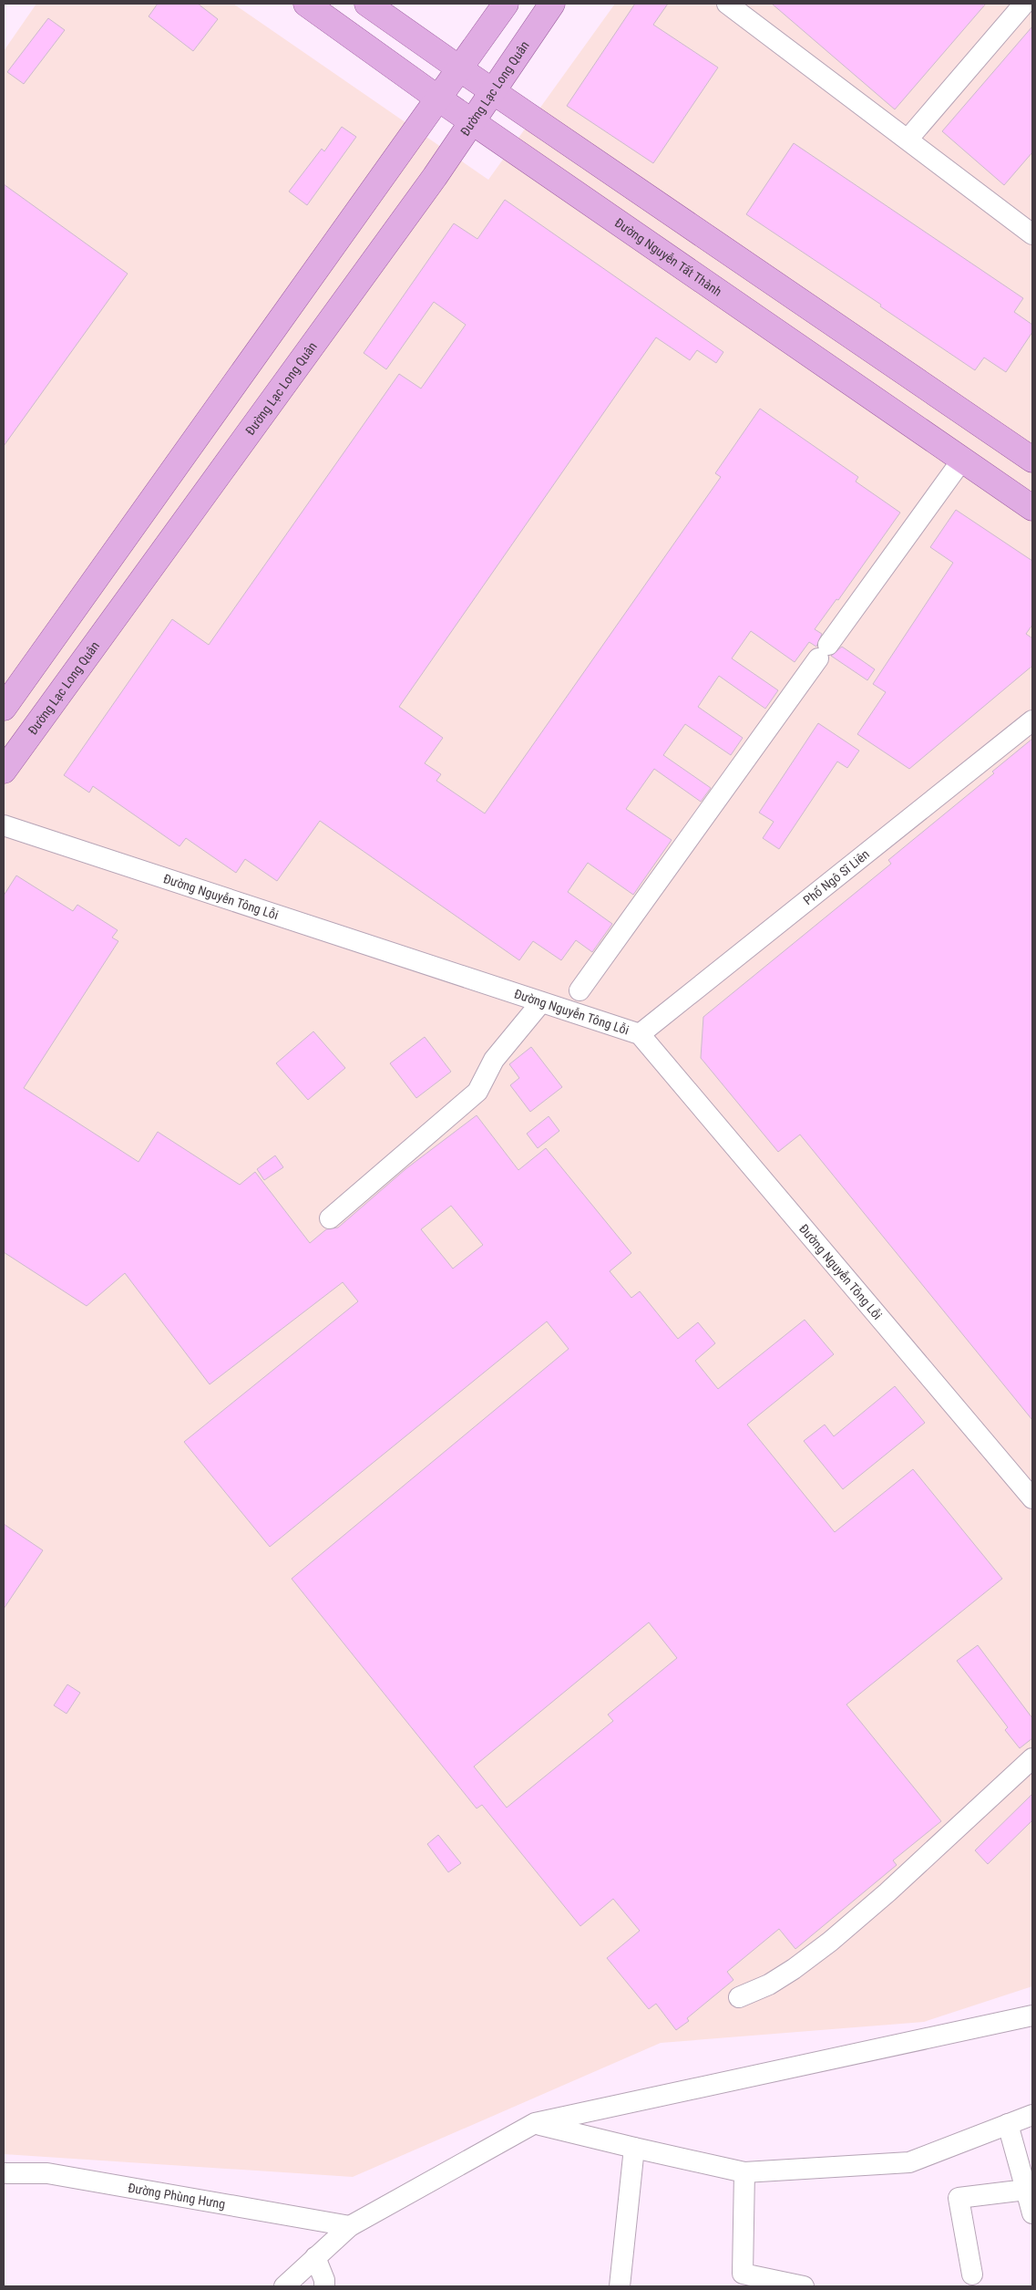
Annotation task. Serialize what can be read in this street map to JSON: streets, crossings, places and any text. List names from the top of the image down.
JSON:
{
  "streets": {
    "main road": ["Đường Lạc Long Quân", "Đường Nguyễn Tất Thành"],
    "street": ["Phố Ngô Sĩ Liên", "Đường Nguyễn Tông Lỗi", "Đường Phùng Hưng"]
  },
  "crossings": [
    ["Đường Lạc Long Quân", "Đường Nguyễn Tất Thành"],
    ["Phố Ngô Sĩ Liên", "Đường Nguyễn Tông Lỗi"]
  ]
}
